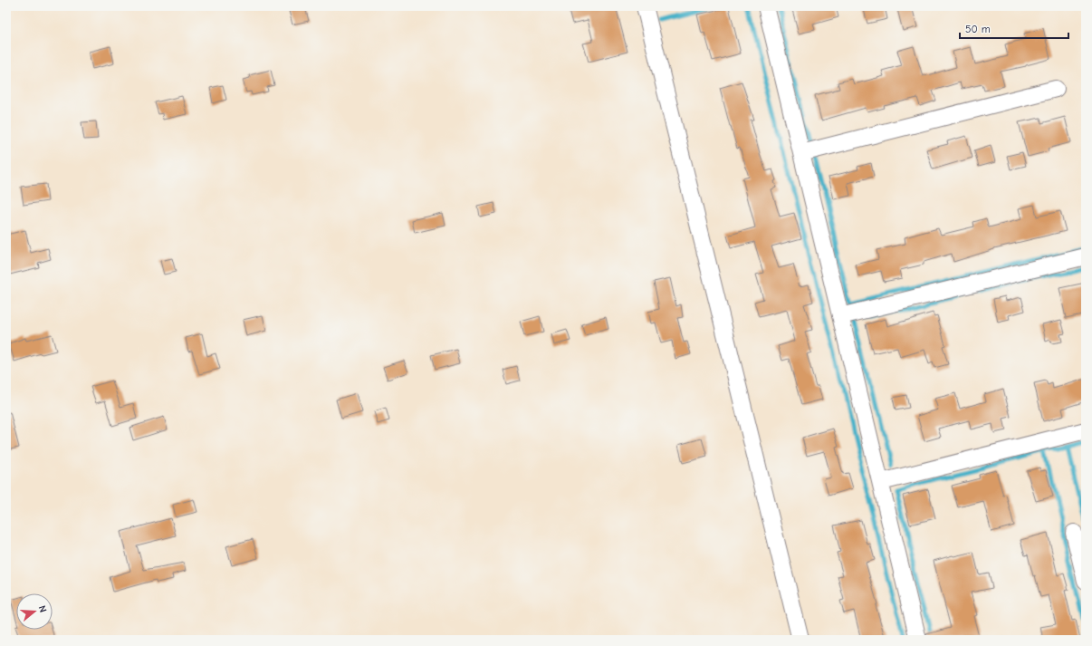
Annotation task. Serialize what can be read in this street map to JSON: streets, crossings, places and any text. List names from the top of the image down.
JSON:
{
  "scale_bar": "50 m",
  "north": "right"
}
